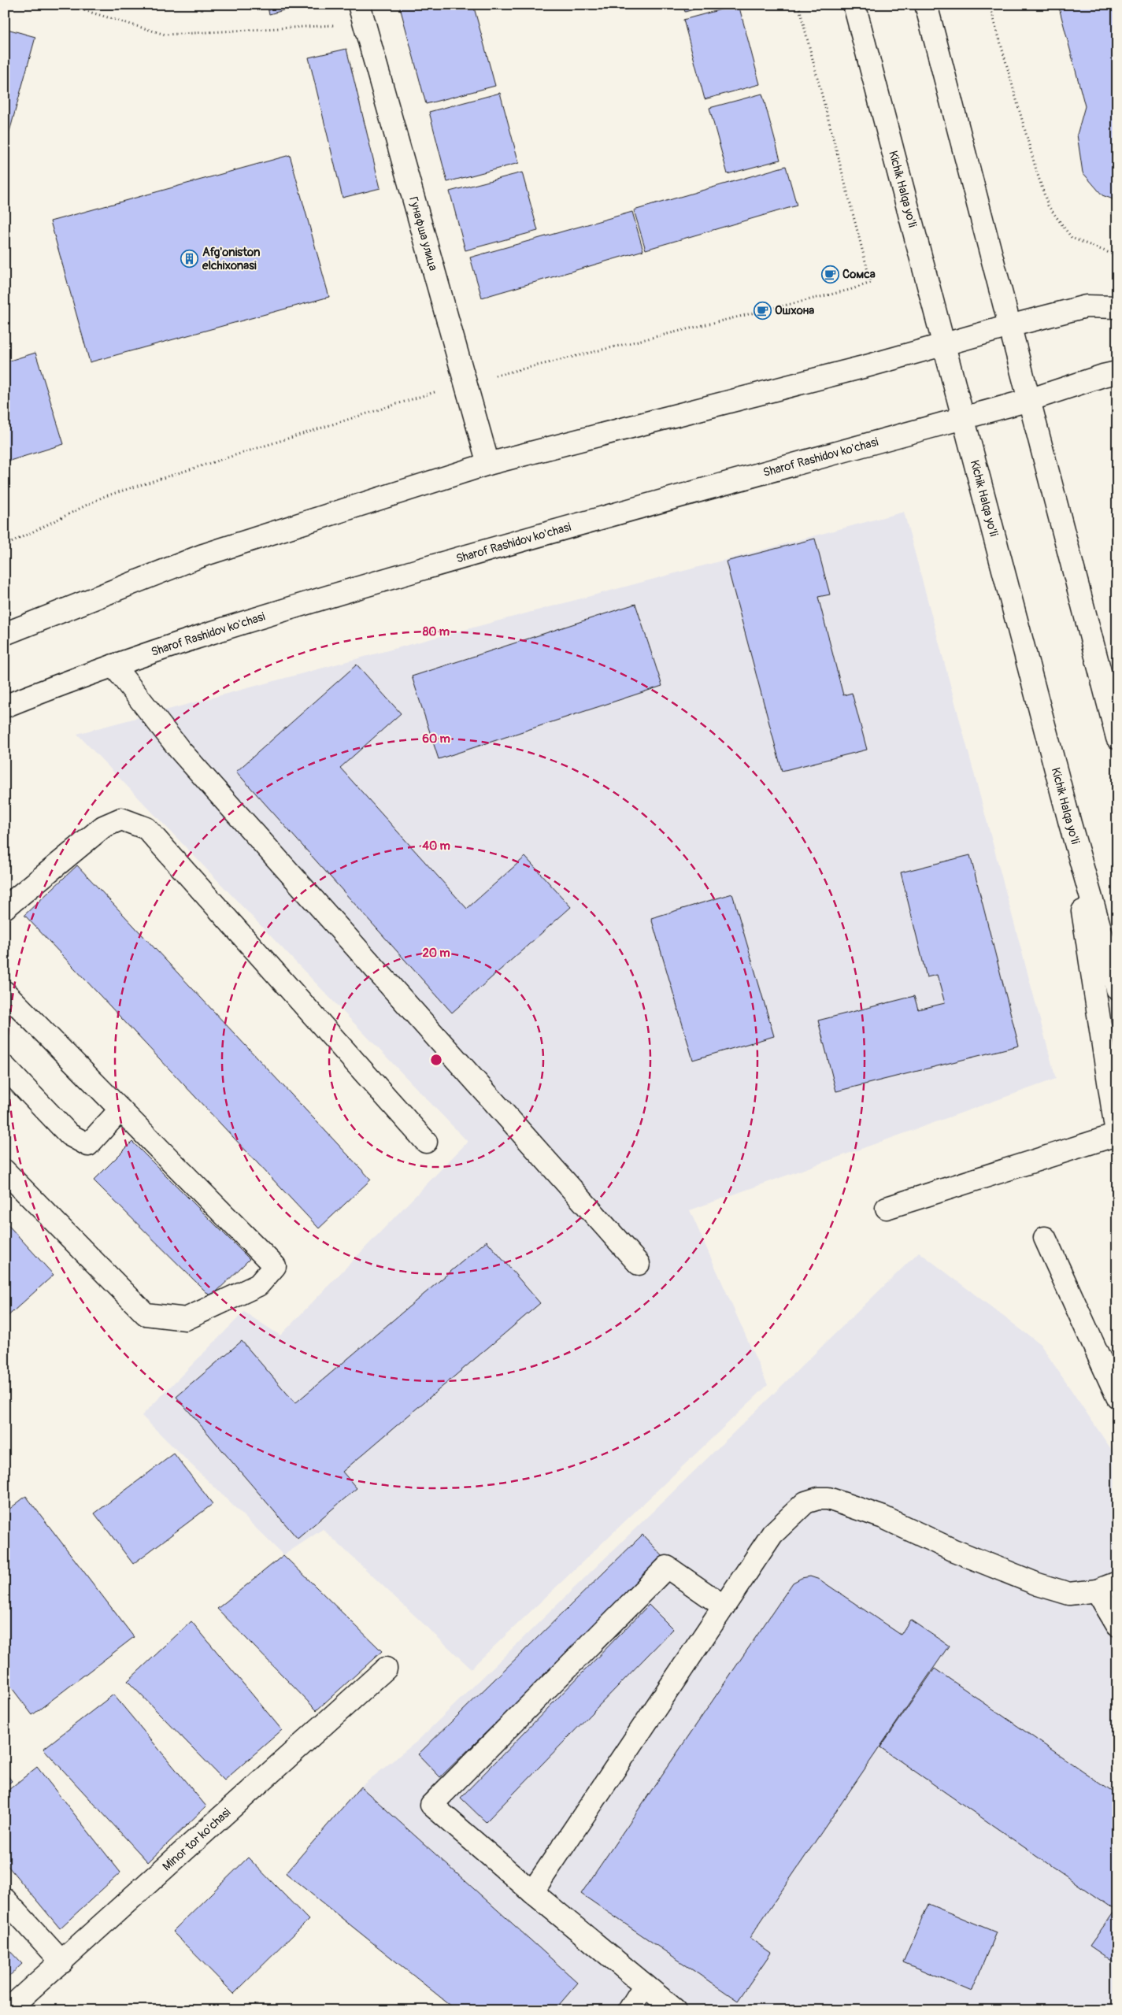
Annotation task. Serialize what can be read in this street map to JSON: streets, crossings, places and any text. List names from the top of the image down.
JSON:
{
  "streets": {
    "main road": [
      "Kichik Halqa yo'li",
      "Гунафша улица",
      "Sharof Rashidov ko'chasi",
      "Minor tor ko'chasi"
    ]
  },
  "crossings": [
    ["Kichik Halqa yo'li", "Sharof Rashidov ko'chasi"]
  ],
  "places": {
    "building": ["Afg'oniston elchixonasi"],
    "cafe": ["Сомса", "Ошхона"]
  },
  "rings": [
    "80 m",
    "60 m",
    "40 m",
    "20 m"
  ]
}
